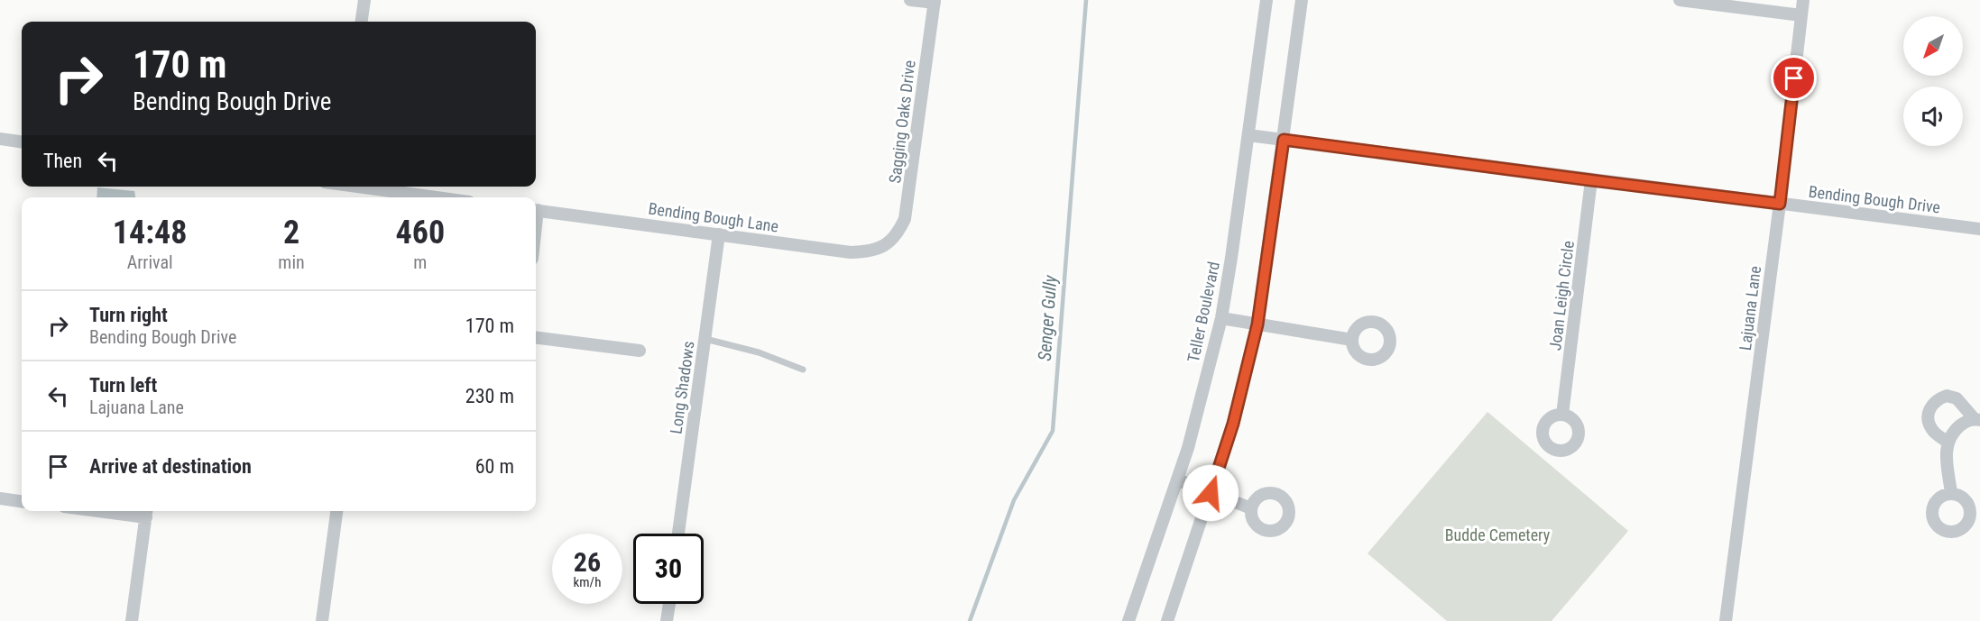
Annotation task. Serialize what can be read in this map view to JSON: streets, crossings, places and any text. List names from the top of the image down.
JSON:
{
  "streets": {
    "street": [
      "Sagging Oaks Drive",
      "Bending Bough Drive",
      "Bending Bough Lane",
      "Joan Leigh Circle",
      "Lajuana Lane",
      "Teller Boulevard",
      "Long Shadows"
    ]
  },
  "crossings": [
    ["Sagging Oaks Drive", "Bending Bough Lane"],
    ["Bending Bough Drive", "Joan Leigh Circle"],
    ["Bending Bough Drive", "Lajuana Lane"],
    ["Bending Bough Drive", "Teller Boulevard"],
    ["Bending Bough Lane", "Long Shadows"]
  ],
  "water": ["Senger Gully"],
  "parks": ["Budde Cemetery"],
  "north": "bottom left",
  "page": {
    "turn": ["170 m", "Bending Bough Drive"],
    "then": "Then",
    "eta": [
      "14:48",
      "Arrival",
      "2",
      "min",
      "460",
      "m"
    ],
    "list": [
      {
        "name": "Turn right",
        "note": "Bending Bough Drive",
        "value": "170 m"
      },
      {
        "name": "Turn left",
        "note": "Lajuana Lane",
        "value": "230 m"
      },
      {
        "name": "Arrive at destination",
        "value": "60 m"
      }
    ],
    "speed": "26 km/h",
    "limit": "30"
  }
}
